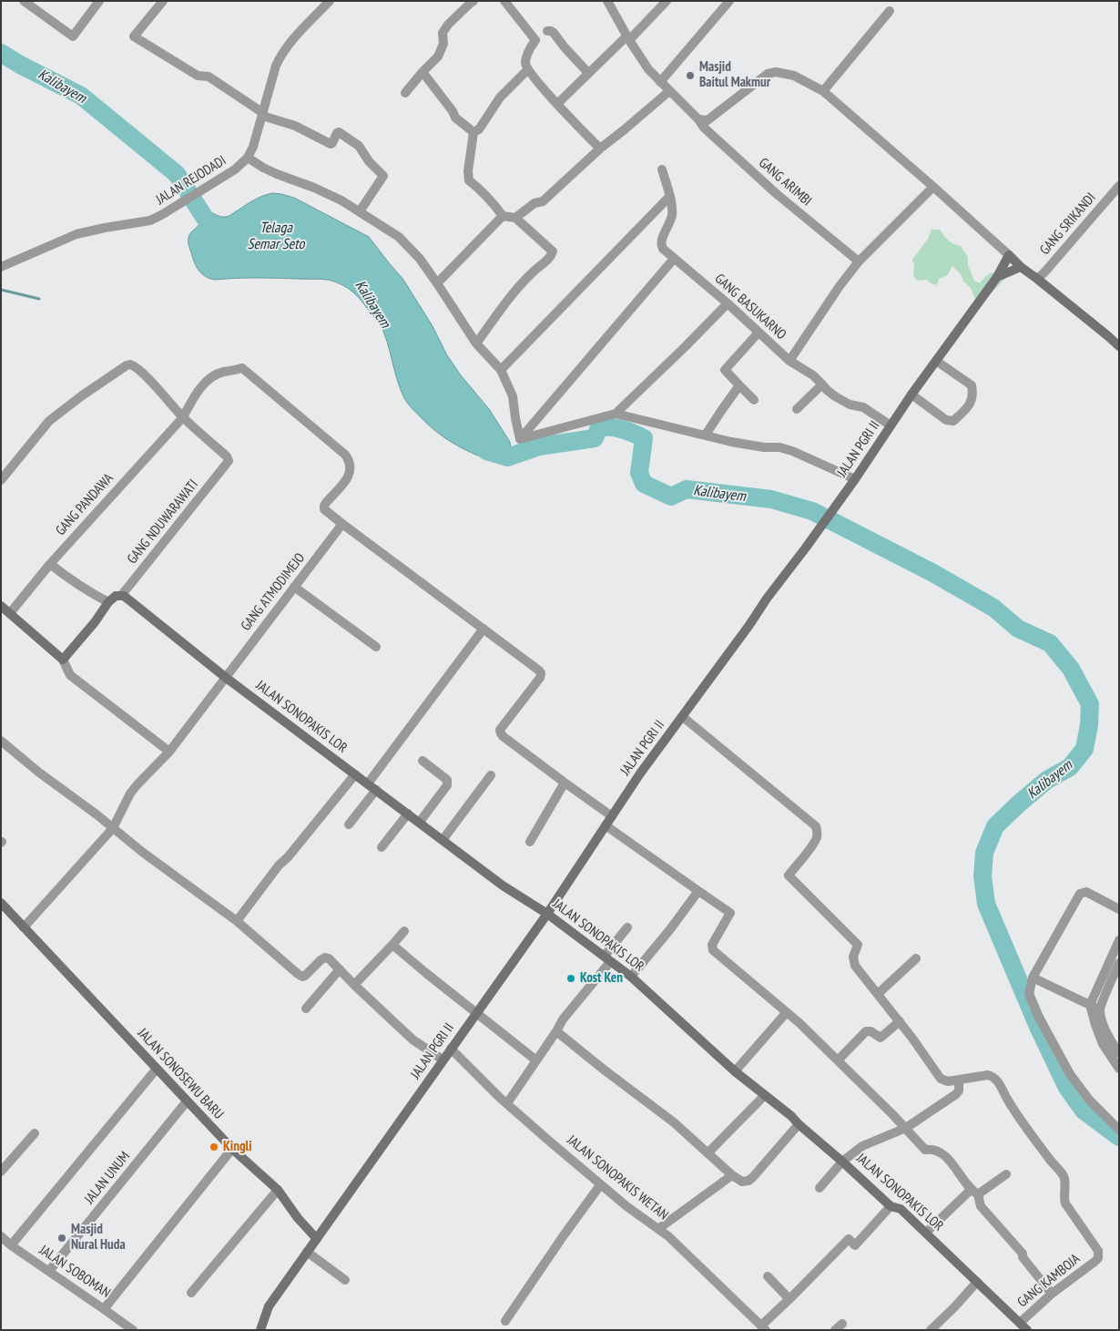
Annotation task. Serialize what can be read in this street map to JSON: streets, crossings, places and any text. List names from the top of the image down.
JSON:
{
  "streets": {
    "street": [
      "JALAN REJODADI",
      "GANG ARIMBI",
      "GANG SRIKANDI",
      "GANG BASUKARNO",
      "JALAN PGRI II",
      "GANG PANDAWA",
      "GANG NDUWARAWATI",
      "GANG ATMODIMEJO",
      "JALAN SONOPAKIS LOR",
      "JALAN SONOSEWU BARU",
      "JALAN UNUM",
      "JALAN SONOPAKIS WETAN",
      "JALAN SOBOMAN",
      "GANG KAMBOJA"
    ]
  },
  "crossings": [
    ["GANG BASUKARNO", "JALAN PGRI II"],
    ["JALAN PGRI II", "JALAN SONOPAKIS LOR"],
    ["JALAN PGRI II", "JALAN SONOSEWU BARU"],
    ["JALAN PGRI II", "JALAN SONOPAKIS WETAN"],
    ["GANG PANDAWA", "GANG NDUWARAWATI"],
    ["GANG PANDAWA", "GANG ATMODIMEJO"],
    ["GANG NDUWARAWATI", "JALAN SONOPAKIS LOR"],
    ["GANG ATMODIMEJO", "JALAN SONOPAKIS LOR"],
    ["GANG ATMODIMEJO", "JALAN SONOSEWU BARU"],
    ["JALAN SONOPAKIS LOR", "GANG KAMBOJA"],
    ["JALAN SONOSEWU BARU", "JALAN UNUM"],
    ["JALAN UNUM", "JALAN SOBOMAN"]
  ],
  "water": ["Kalibayem", "Telaga Semar Seto"],
  "places": [
    "Masjid Baitul Makmur",
    "Kost Ken",
    "Kingli",
    "Masjid Nural Huda"
  ]
}
